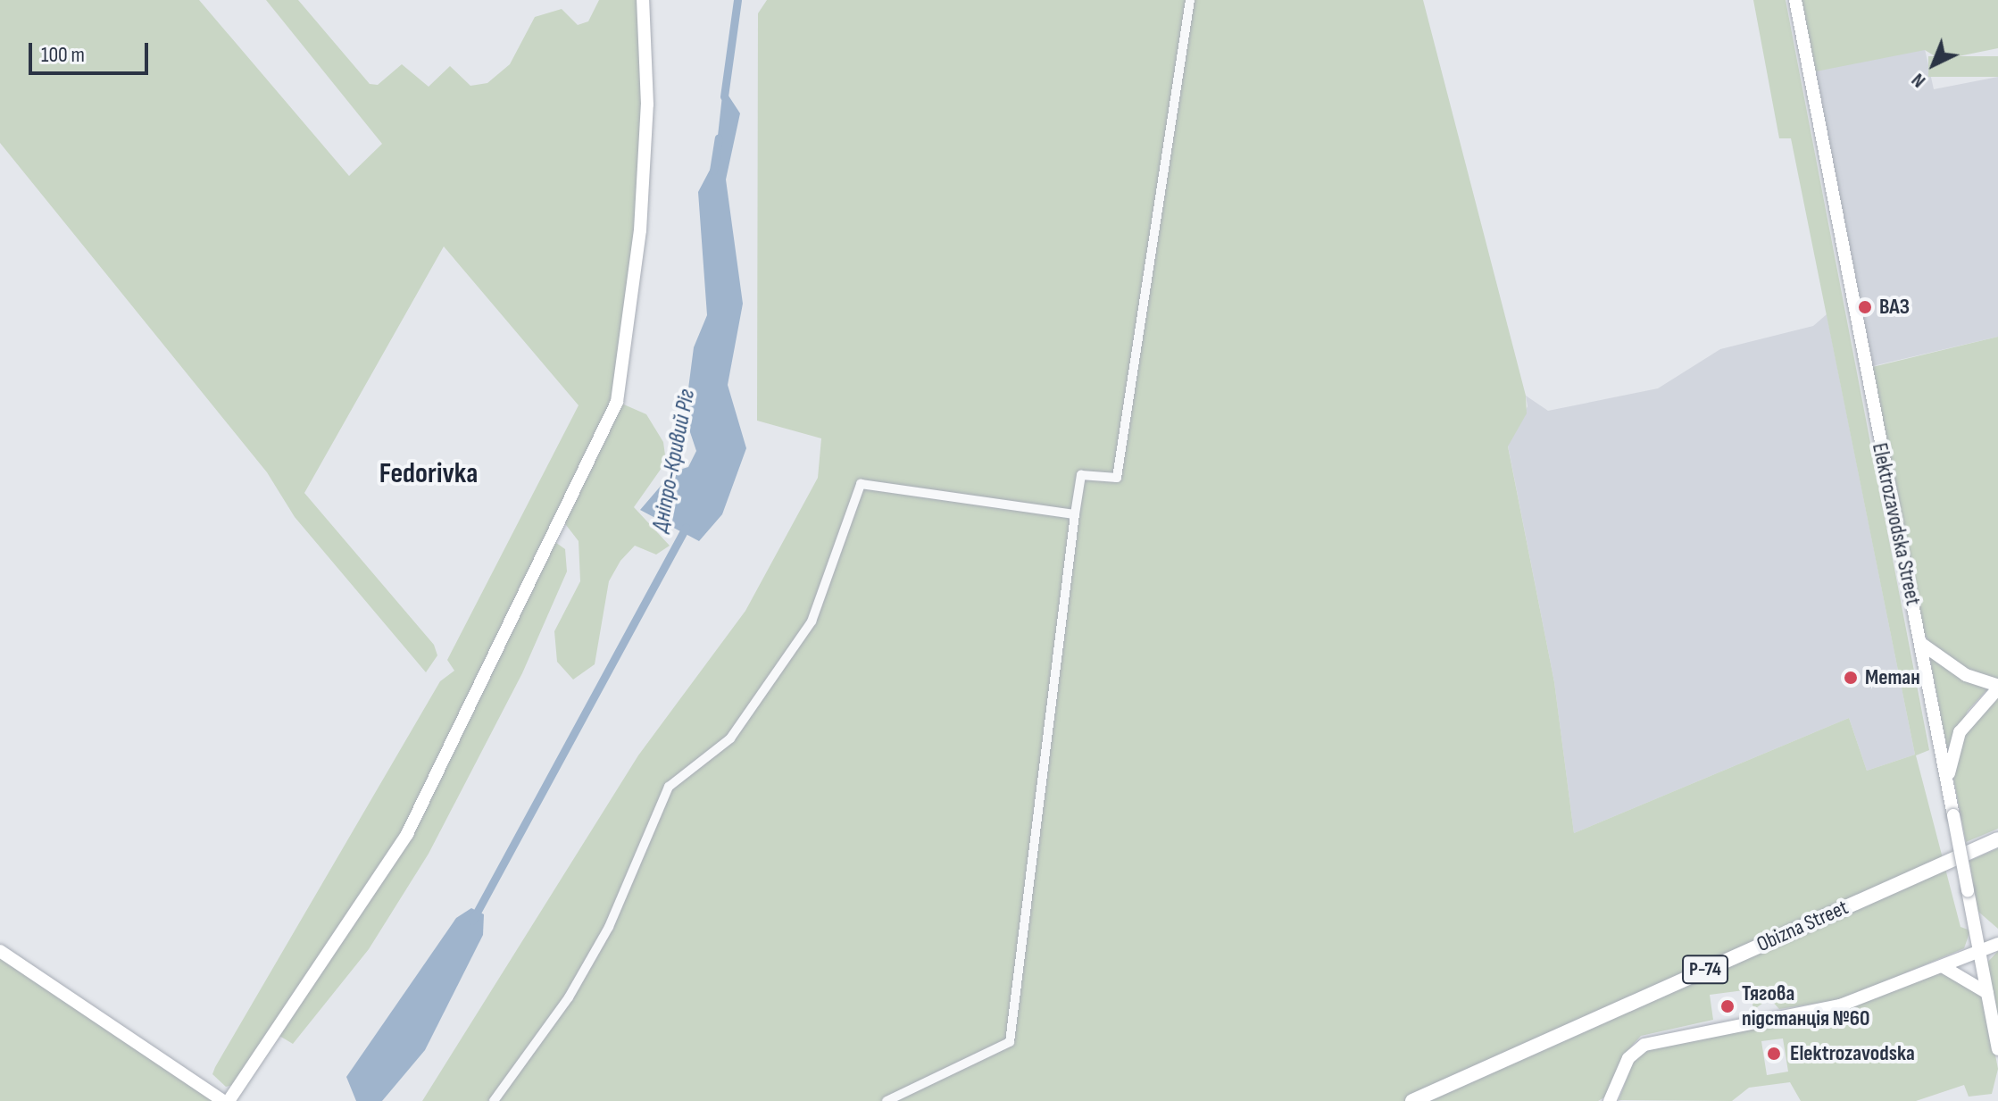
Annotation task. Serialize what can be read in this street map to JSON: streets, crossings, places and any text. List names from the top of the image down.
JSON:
{
  "streets": {
    "main road": ["Elektrozavodska Street", "Obizna Street", "Р-74"]
  },
  "districts": ["Fedorivka"],
  "water": ["Дніпро-Кривий Ріг"],
  "places": [
    "ВАЗ",
    "Метан",
    "Тягова підстанція №60",
    "Elektrozavodska"
  ],
  "scale_bar": "100 m",
  "north": "bottom left"
}
